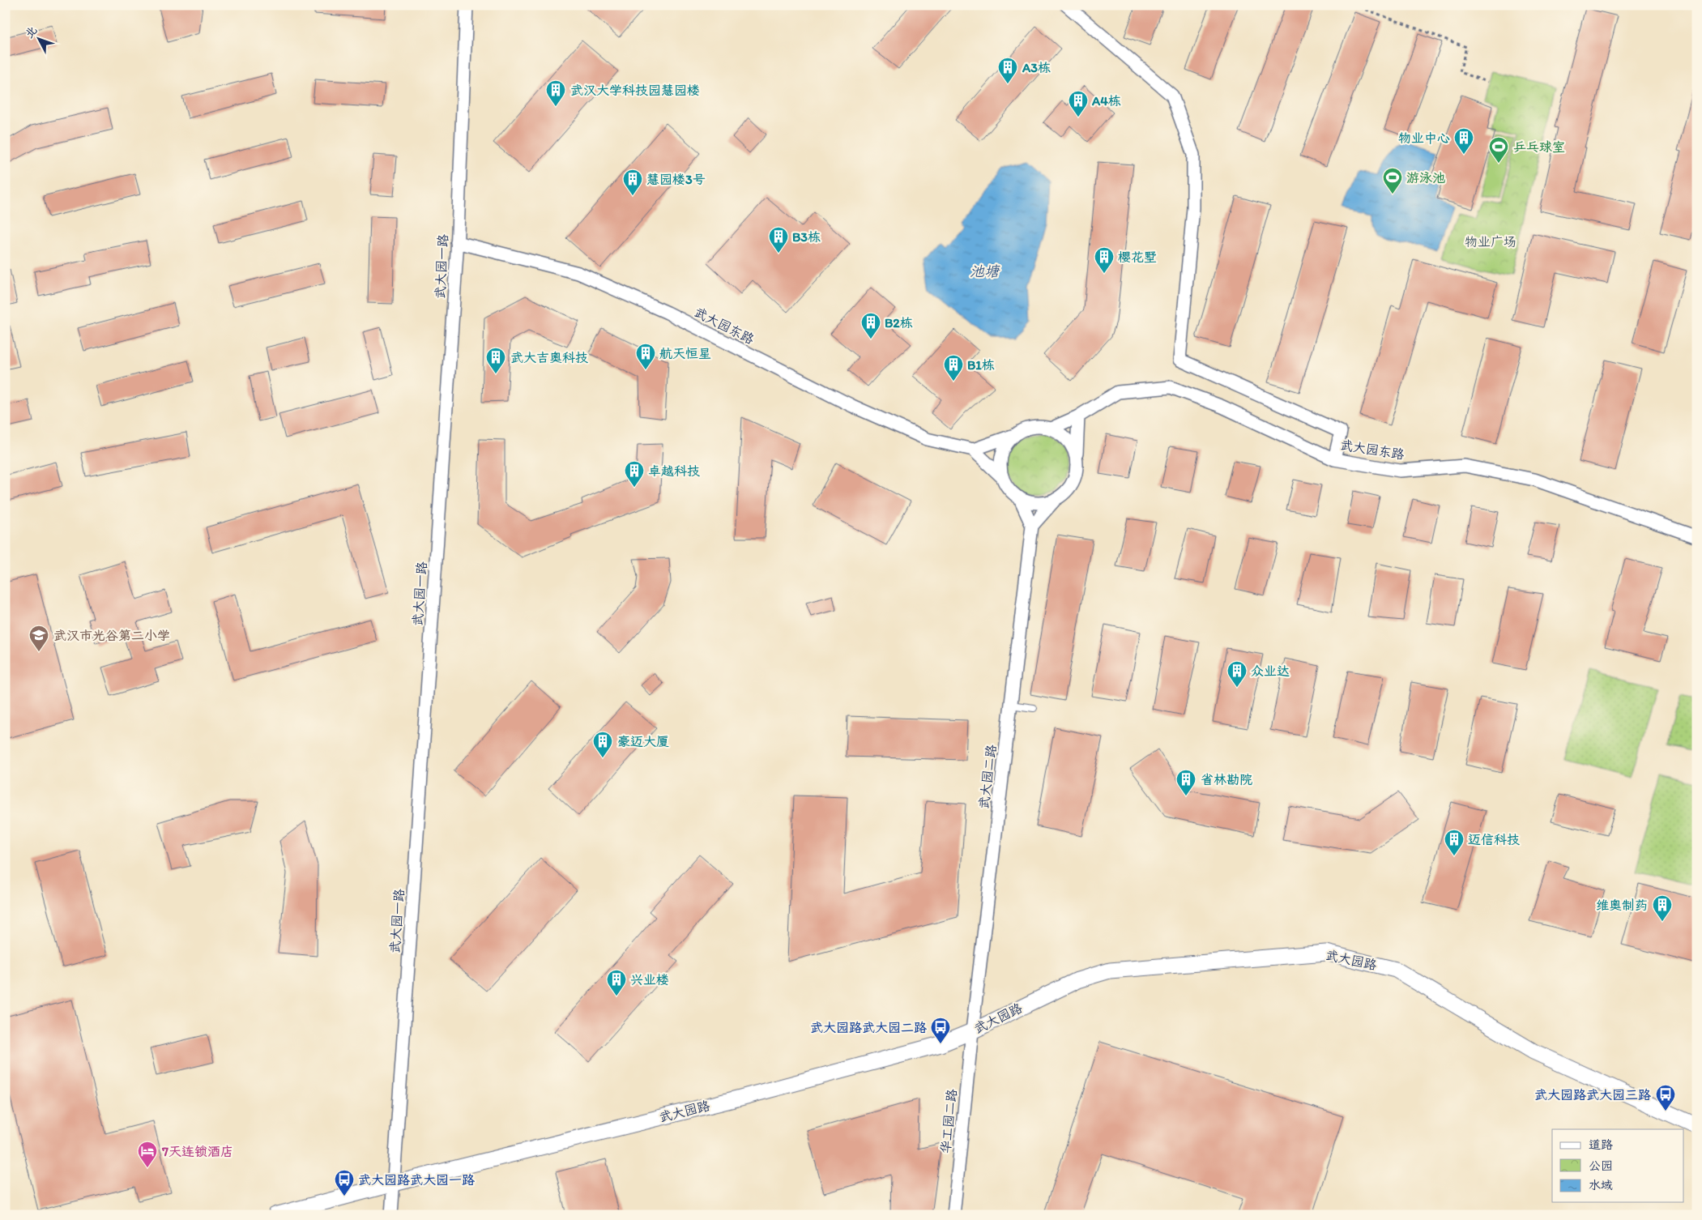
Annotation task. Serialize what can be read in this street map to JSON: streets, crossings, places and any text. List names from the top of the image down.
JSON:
{
  "streets": {
    "street": [
      "武大园一路",
      "武大园东路",
      "武大园二路",
      "武大园路",
      "华工园二路"
    ]
  },
  "crossings": [
    ["武大园一路", "武大园东路"],
    ["武大园一路", "武大园路"],
    ["武大园二路", "武大园路"],
    ["武大园二路", "华工园二路"],
    ["武大园路", "华工园二路"]
  ],
  "water": ["池塘"],
  "parks": ["物业广场"],
  "places": {
    "building": [
      "A3栋",
      "武汉大学科技园慧园楼",
      "A4栋",
      "物业中心",
      "慧园楼3号",
      "B3栋",
      "樱花墅",
      "B2栋",
      "航天恒星",
      "武大吉奥科技",
      "B1栋",
      "卓越科技",
      "众业达",
      "豪迈大厦",
      "省林勘院",
      "迈信科技",
      "维奥制药",
      "兴业楼"
    ],
    "sports": ["乒乓球室", "游泳池"],
    "school or university": ["武汉市光谷第二小学"],
    "bus stop": ["武大园路武大园二路", "武大园路武大园三路", "武大园路武大园一路"],
    "hotel": ["7天连锁酒店"]
  },
  "legend": ["道路", "公园", "水域"],
  "north": "top left"
}
